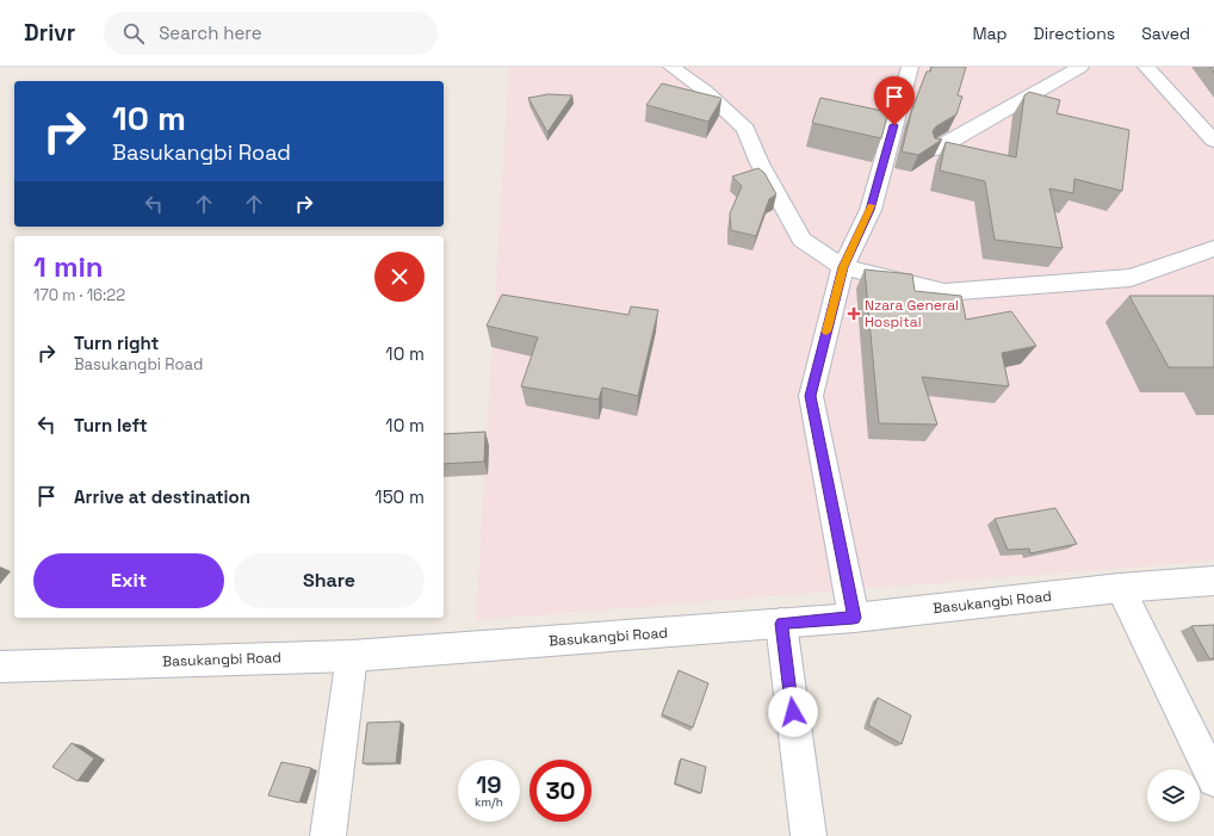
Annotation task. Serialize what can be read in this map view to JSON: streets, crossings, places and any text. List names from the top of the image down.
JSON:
{
  "streets": {
    "street": ["Basukangbi Road"]
  },
  "places": {
    "health": ["Nzara General Hospital"]
  },
  "page": {
    "header": "Drivr",
    "search": "Search here",
    "nav": ["Map", "Directions", "Saved"],
    "turn": ["10 m", "Basukangbi Road"],
    "heading": ["1 min", "170 m · 16:22"],
    "list": [
      {
        "name": "Turn right",
        "note": "Basukangbi Road",
        "value": "10 m"
      },
      {
        "name": "Turn left",
        "value": "10 m"
      },
      {
        "name": "Arrive at destination",
        "value": "150 m"
      }
    ],
    "buttons": ["Exit", "Share"],
    "speed": "19 km/h",
    "limit": "30"
  }
}
